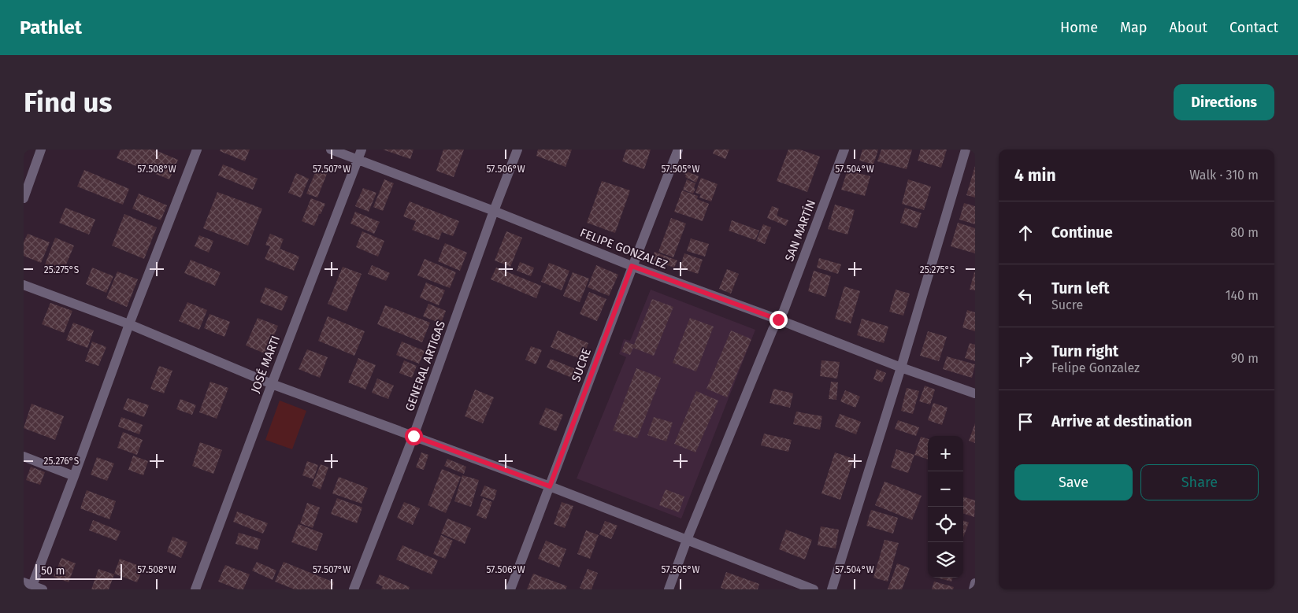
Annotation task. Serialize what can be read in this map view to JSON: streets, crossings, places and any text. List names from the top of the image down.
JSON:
{
  "streets": {
    "street": [
      "SAN MARTÍN",
      "FELIPE GONZALEZ",
      "JOSÉ MARTI",
      "SUCRE",
      "GENERAL ARTIGAS"
    ]
  },
  "crossings": [
    ["SAN MARTÍN", "FELIPE GONZALEZ"],
    ["FELIPE GONZALEZ", "JOSÉ MARTI"],
    ["FELIPE GONZALEZ", "SUCRE"],
    ["FELIPE GONZALEZ", "GENERAL ARTIGAS"]
  ],
  "scale_bar": "50 m",
  "page": {
    "header": "Pathlet",
    "nav": [
      "Home",
      "Map",
      "About",
      "Contact"
    ],
    "buttons": [
      "Directions",
      ["Save", "Share"]
    ],
    "title": "Find us",
    "heading": ["4 min", "Walk · 310 m"],
    "list": [
      ["Continue", "80 m"],
      ["Turn left", "Sucre", "140 m"],
      ["Turn right", "Felipe Gonzalez", "90 m"],
      "Arrive at destination"
    ],
    "map_buttons": ["+", "−"],
    "scale": "50 m"
  },
  "coordinates": [
    "57.508°W",
    "57.507°W",
    "57.506°W",
    "57.505°W",
    "57.504°W",
    "25.275°S",
    "25.276°S"
  ]
}
